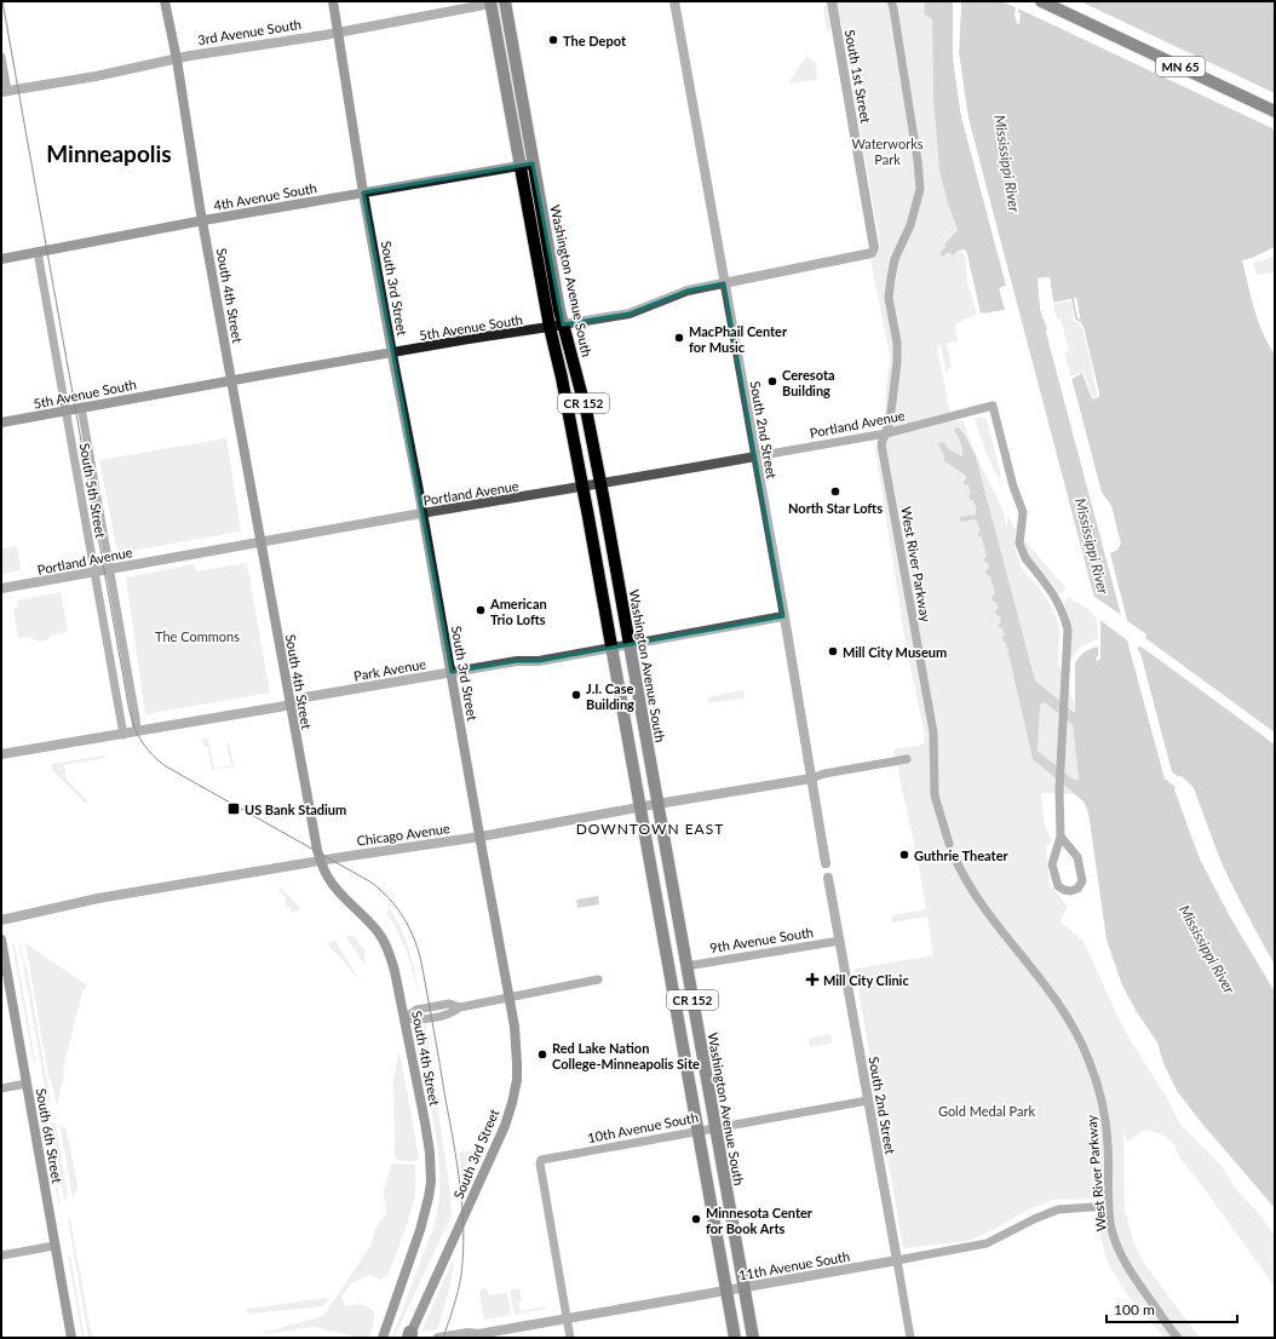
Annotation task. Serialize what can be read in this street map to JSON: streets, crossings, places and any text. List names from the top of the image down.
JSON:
{
  "streets": {
    "main road": [
      "MN 65",
      "4th Avenue South",
      "Washington Avenue South",
      "South 3rd Street",
      "South 4th Street",
      "5th Avenue South",
      "CR 152",
      "South 6th Street"
    ],
    "street": [
      "3rd Avenue South",
      "South 1st Street",
      "Portland Avenue",
      "South 2nd Street",
      "South 5th Street",
      "West River Parkway",
      "Park Avenue",
      "Chicago Avenue",
      "9th Avenue South",
      "10th Avenue South",
      "11th Avenue South"
    ]
  },
  "crossings": [
    ["3rd Avenue South", "Washington Avenue South"],
    ["3rd Avenue South", "South 3rd Street"],
    ["3rd Avenue South", "South 4th Street"],
    ["South 1st Street", "5th Avenue South"],
    ["4th Avenue South", "Washington Avenue South"],
    ["4th Avenue South", "South 3rd Street"],
    ["4th Avenue South", "South 4th Street"],
    ["4th Avenue South", "South 5th Street"],
    ["Washington Avenue South", "5th Avenue South"],
    ["Washington Avenue South", "Portland Avenue"],
    ["Washington Avenue South", "Park Avenue"],
    ["Washington Avenue South", "Chicago Avenue"],
    ["Washington Avenue South", "9th Avenue South"],
    ["Washington Avenue South", "10th Avenue South"],
    ["Washington Avenue South", "11th Avenue South"],
    ["South 3rd Street", "5th Avenue South"],
    ["South 3rd Street", "Portland Avenue"],
    ["South 3rd Street", "Park Avenue"],
    ["South 3rd Street", "Chicago Avenue"],
    ["South 4th Street", "5th Avenue South"],
    ["South 4th Street", "Portland Avenue"],
    ["South 4th Street", "Park Avenue"],
    ["South 4th Street", "Chicago Avenue"],
    ["5th Avenue South", "South 2nd Street"],
    ["5th Avenue South", "South 5th Street"],
    ["Portland Avenue", "South 2nd Street"],
    ["Portland Avenue", "South 5th Street"],
    ["Portland Avenue", "West River Parkway"],
    ["South 2nd Street", "Park Avenue"],
    ["South 2nd Street", "Chicago Avenue"],
    ["South 2nd Street", "9th Avenue South"],
    ["South 2nd Street", "10th Avenue South"],
    ["South 2nd Street", "11th Avenue South"],
    ["South 5th Street", "Park Avenue"],
    ["West River Parkway", "11th Avenue South"],
    ["10th Avenue South", "11th Avenue South"]
  ],
  "districts": ["Minneapolis", "DOWNTOWN EAST"],
  "water": ["Mississippi River"],
  "parks": ["Waterworks Park", "The Commons", "Gold Medal Park"],
  "places": {
    "other": [
      "The Depot",
      "MacPhail Center for Music",
      "Ceresota Building",
      "North Star Lofts",
      "American Trio Lofts",
      "Mill City Museum",
      "J.I. Case Building",
      "Guthrie Theater",
      "Red Lake Nation College-Minneapolis Site",
      "Minnesota Center for Book Arts"
    ],
    "transit": ["US Bank Stadium"],
    "health": ["Mill City Clinic"]
  },
  "scale_bar": "100 m"
}
